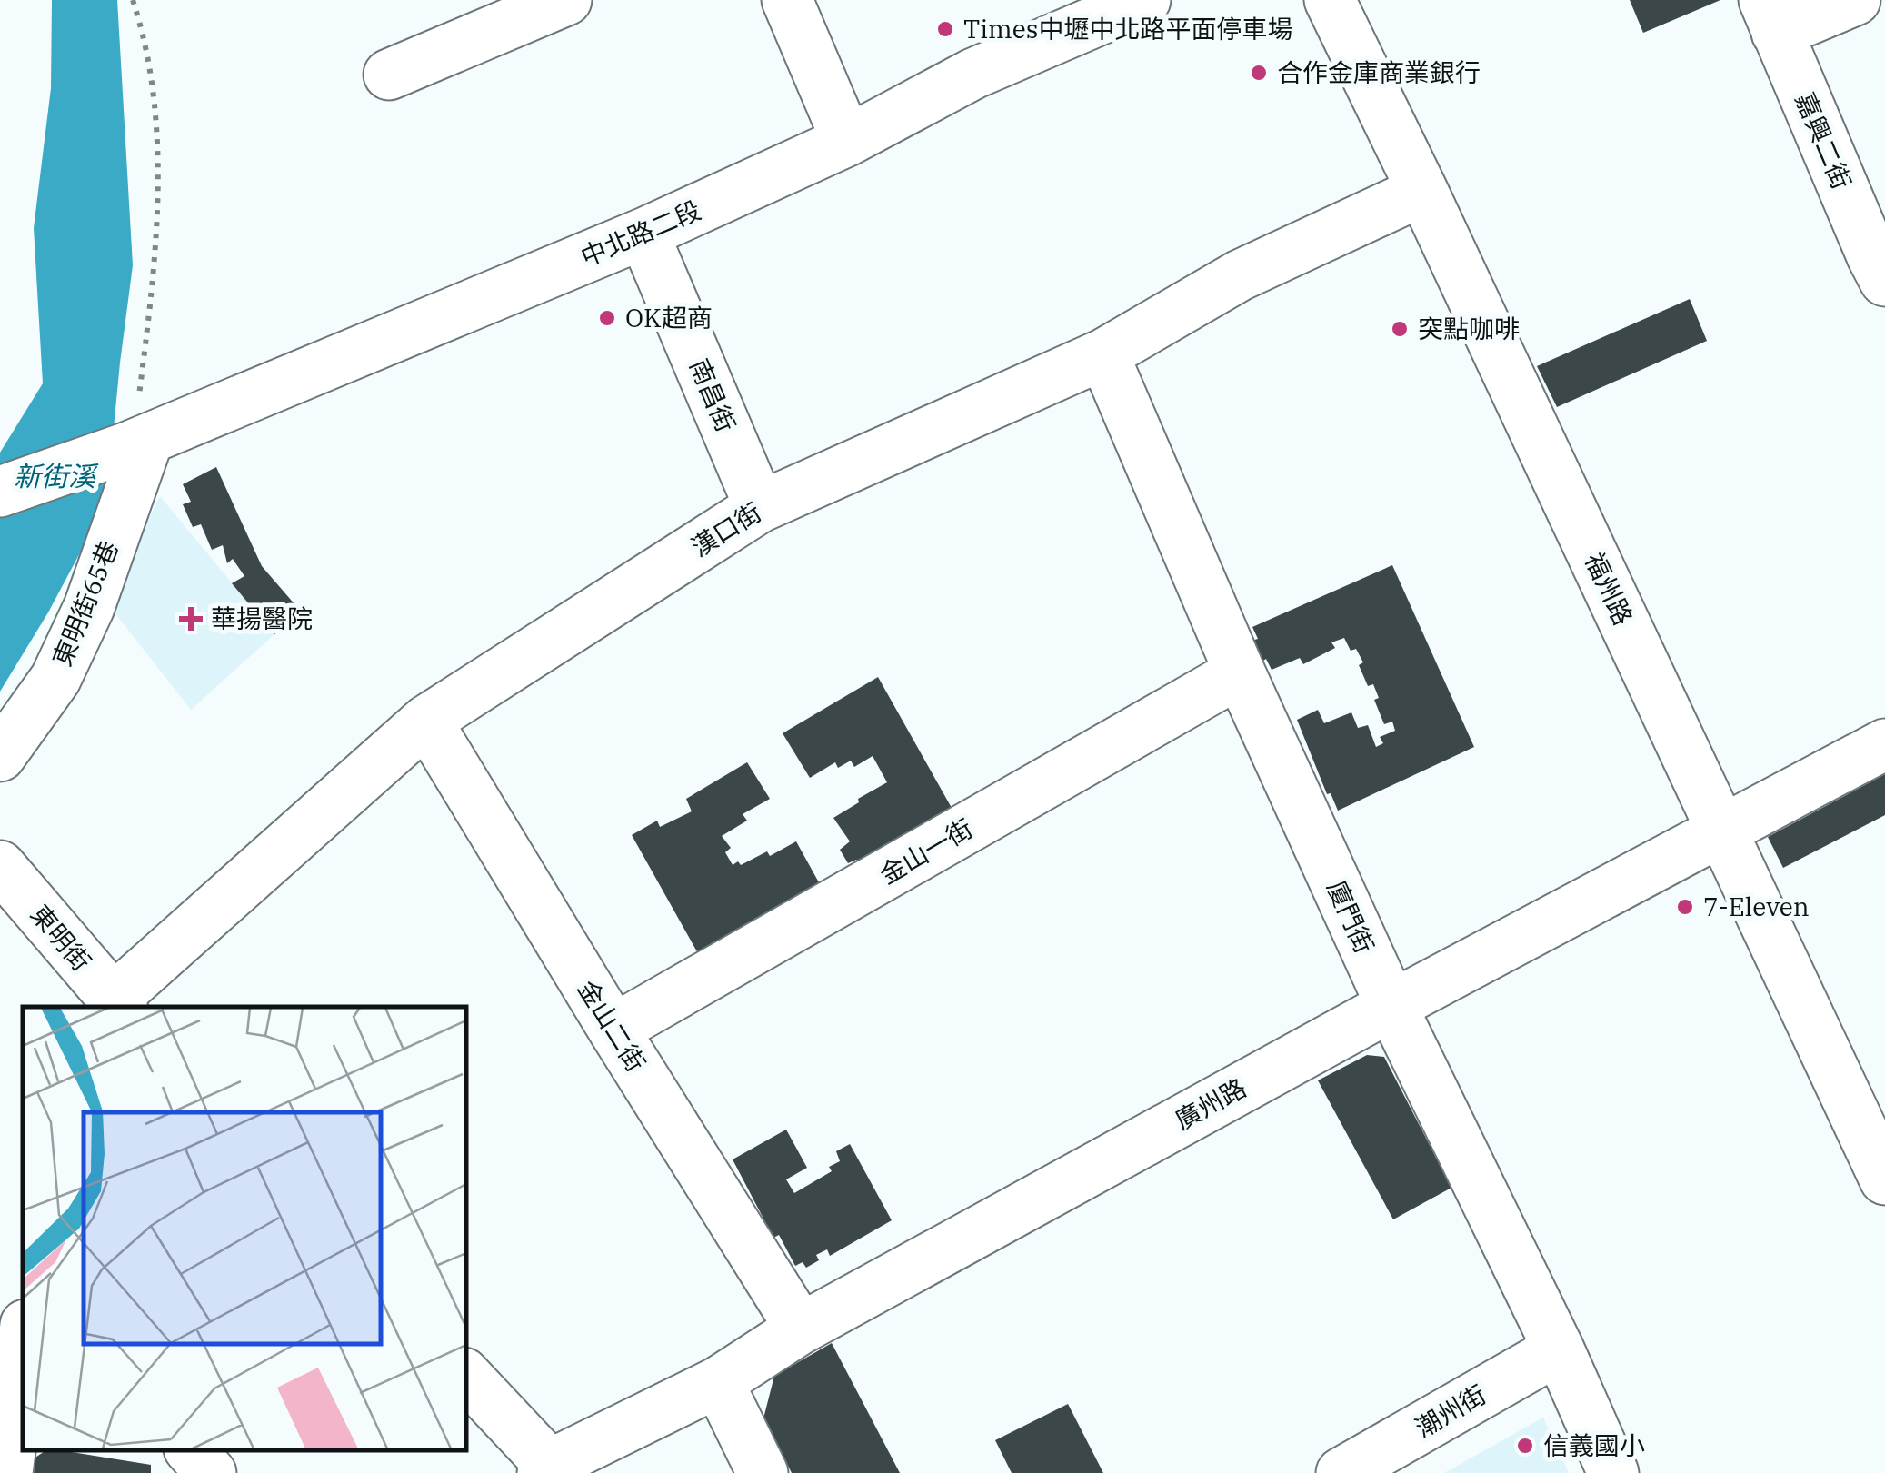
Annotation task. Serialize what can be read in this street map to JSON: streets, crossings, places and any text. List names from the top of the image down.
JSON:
{
  "streets": {
    "street": [
      "嘉興二街",
      "中北路二段",
      "南昌街",
      "漢口街",
      "福州路",
      "東明街65巷",
      "金山一街",
      "廈門街",
      "東明街",
      "金山二街",
      "廣州路",
      "潮州街"
    ]
  },
  "crossings": [
    ["中北路二段", "南昌街"],
    ["中北路二段", "東明街65巷"],
    ["南昌街", "漢口街"],
    ["漢口街", "福州路"],
    ["漢口街", "廈門街"],
    ["漢口街", "東明街"],
    ["漢口街", "金山二街"],
    ["福州路", "廣州路"],
    ["金山一街", "廈門街"],
    ["金山一街", "金山二街"],
    ["廈門街", "廣州路"],
    ["廈門街", "潮州街"],
    ["金山二街", "廣州路"]
  ],
  "water": ["新街溪"],
  "places": {
    "other": [
      "Times中壢中北路平面停車場",
      "合作金庫商業銀行",
      "OK超商",
      "突點咖啡",
      "7-Eleven",
      "信義國小"
    ],
    "health": ["華揚醫院"]
  }
}
